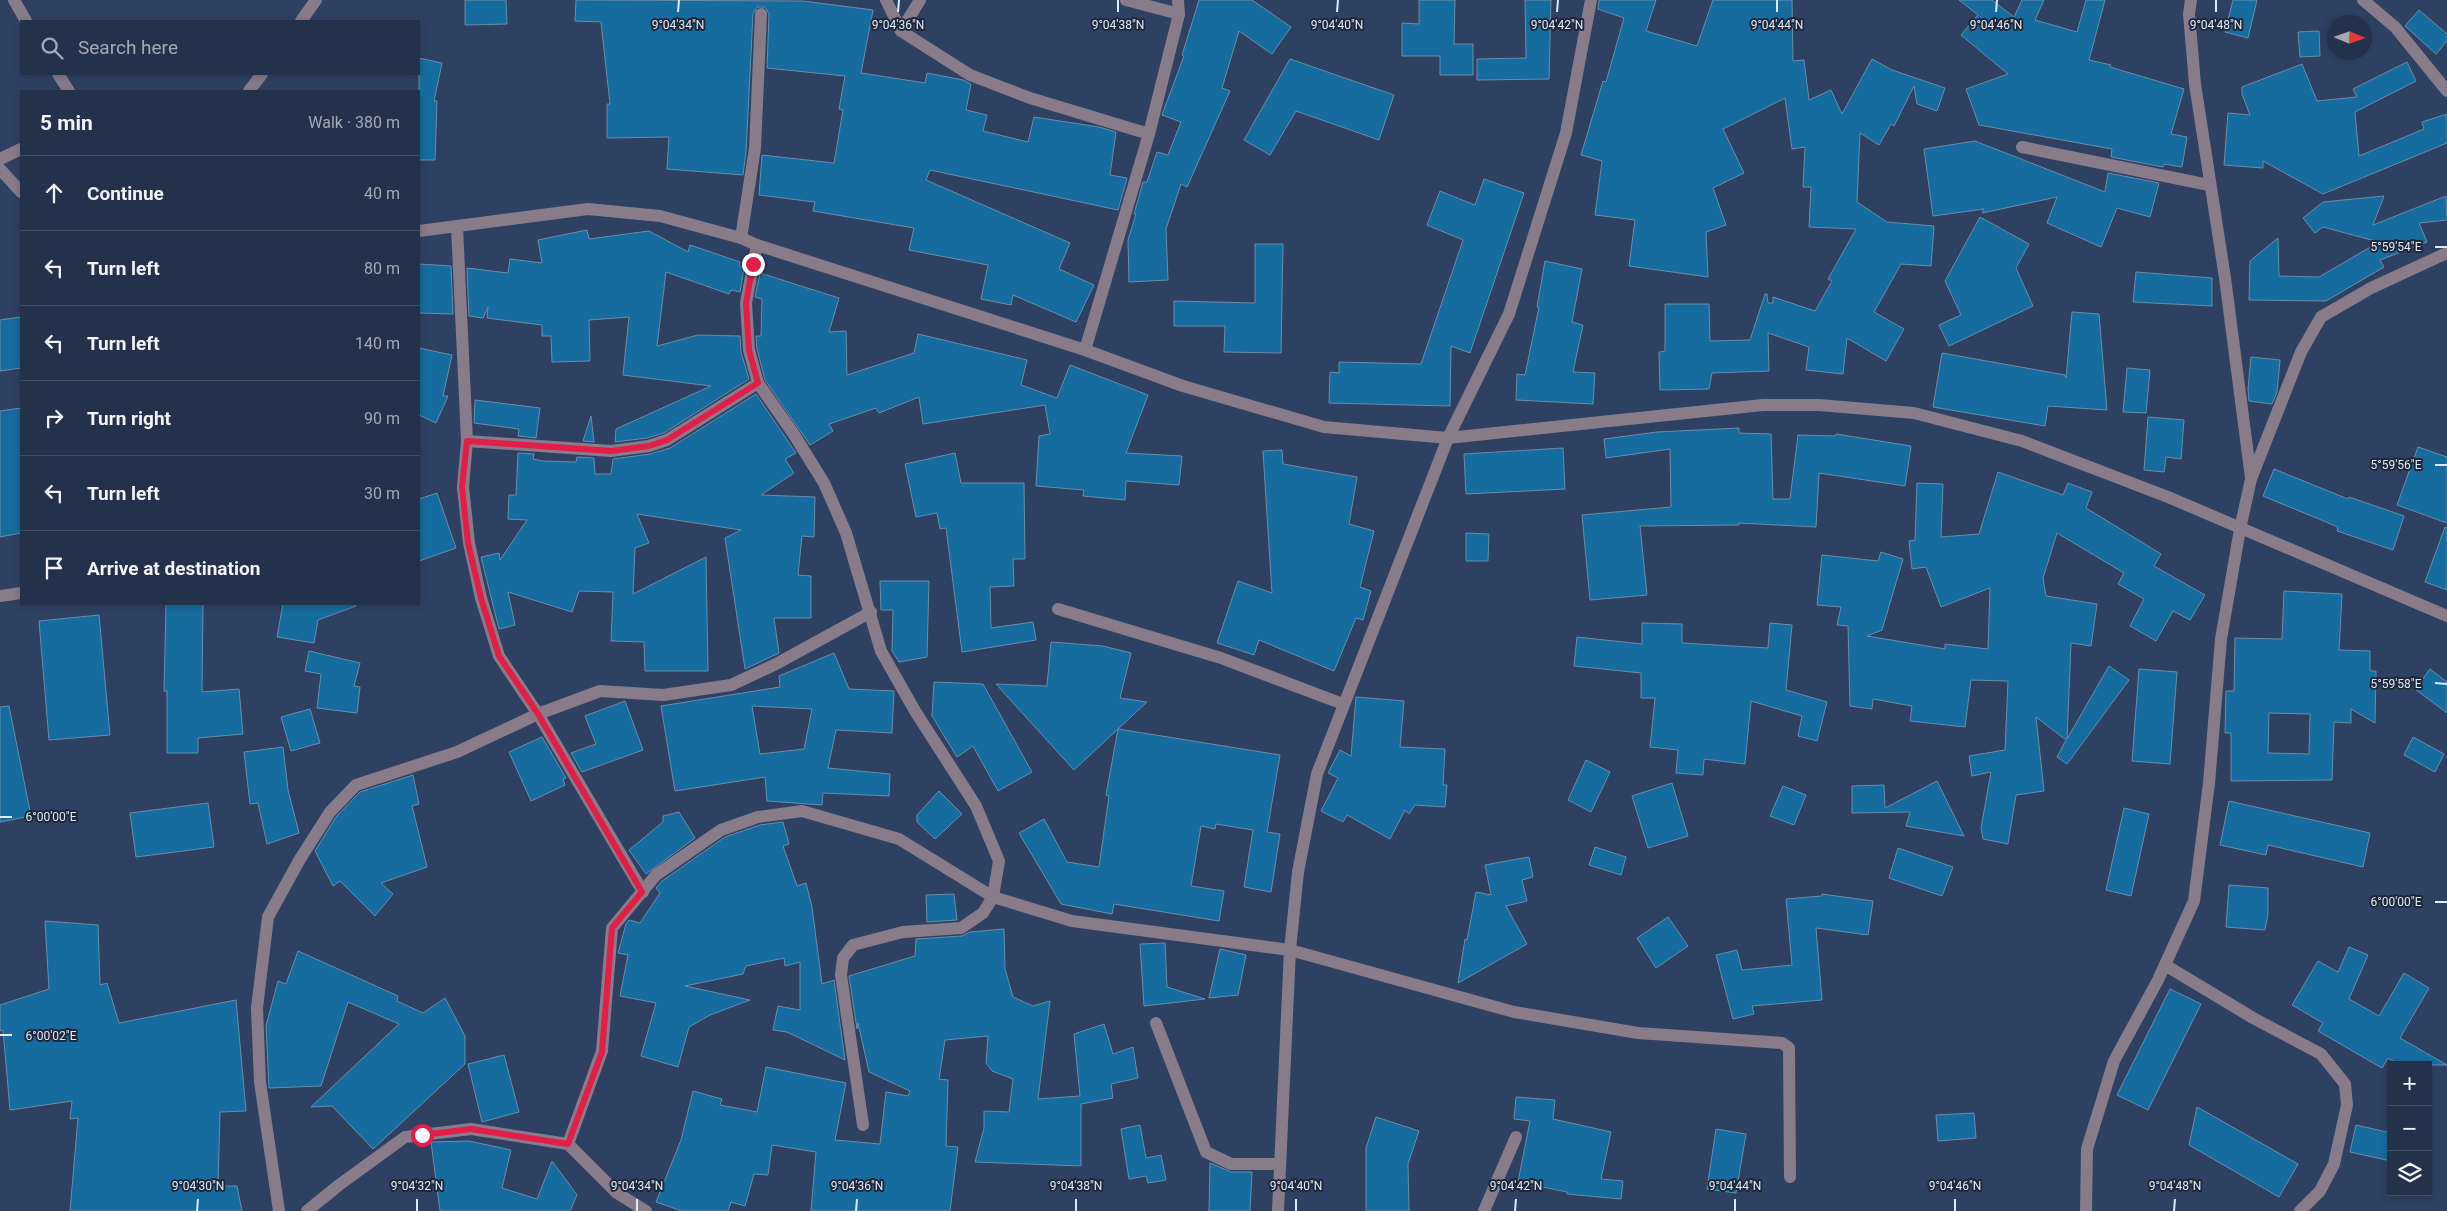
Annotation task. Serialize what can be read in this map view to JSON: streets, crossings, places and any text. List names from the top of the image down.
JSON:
{
  "north": "right",
  "page": {
    "search": "Search here",
    "heading": ["5 min", "Walk · 380 m"],
    "list": [
      ["Continue", "40 m"],
      ["Turn left", "80 m"],
      ["Turn left", "140 m"],
      ["Turn right", "90 m"],
      ["Turn left", "30 m"],
      "Arrive at destination"
    ],
    "map_buttons": ["+", "−"]
  },
  "coordinates": [
    "9°04'34\"N",
    "9°04'36\"N",
    "9°04'38\"N",
    "9°04'40\"N",
    "9°04'42\"N",
    "9°04'44\"N",
    "9°04'46\"N",
    "9°04'48\"N",
    "5°59'54\"E",
    "5°59'56\"E",
    "5°59'58\"E",
    "6°00'00\"E",
    "6°00'02\"E",
    "9°04'30\"N",
    "9°04'32\"N"
  ]
}
